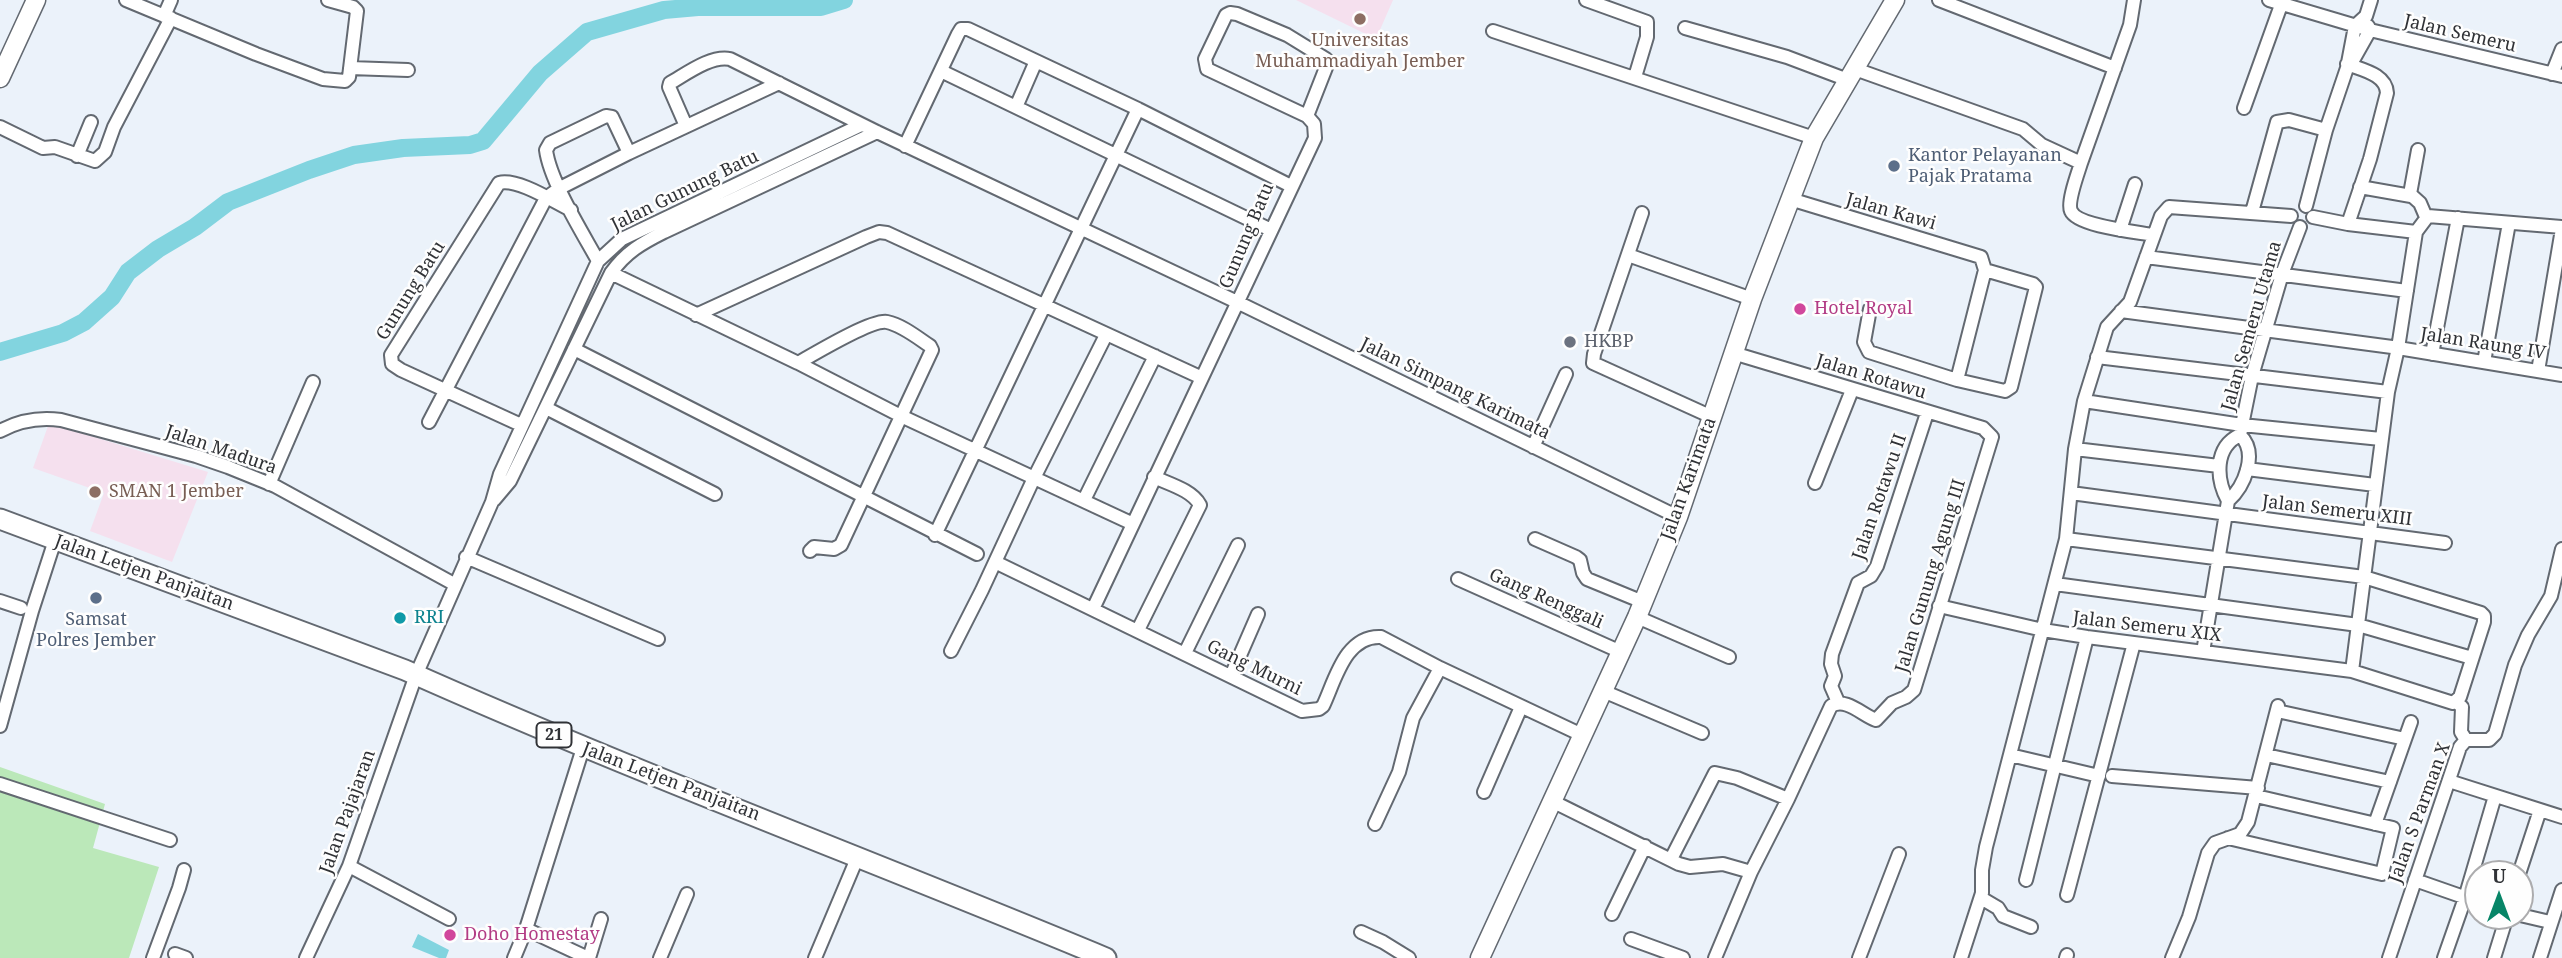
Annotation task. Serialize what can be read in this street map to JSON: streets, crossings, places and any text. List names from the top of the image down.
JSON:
{
  "streets": {
    "highway": ["Jalan Letjen Panjaitan", "21"],
    "main road": ["Jalan Karimata"],
    "street": [
      "Jalan Semeru",
      "Jalan Gunung Batu",
      "Jalan Kawi",
      "Gunung Batu",
      "Jalan Semeru Utama",
      "Jalan Raung IV",
      "Jalan Rotawu",
      "Jalan Simpang Karimata",
      "Jalan Madura",
      "Jalan Rotawu II",
      "Jalan Semeru XIII",
      "Jalan Gunung Agung III",
      "Gang Renggali",
      "Jalan Semeru XIX",
      "Gang Murni",
      "Jalan Pajajaran",
      "Jalan S Parman X"
    ]
  },
  "crossings": [
    ["Jalan Gunung Batu", "Gunung Batu"],
    ["Jalan Gunung Batu", "Jalan Madura"],
    ["Jalan Gunung Batu", "Jalan Letjen Panjaitan"],
    ["Jalan Gunung Batu", "Jalan Pajajaran"],
    ["Jalan Kawi", "Jalan Karimata"],
    ["Gunung Batu", "Jalan Simpang Karimata"],
    ["Gunung Batu", "Gang Murni"],
    ["Jalan Semeru Utama", "Jalan Raung IV"],
    ["Jalan Rotawu", "Jalan Karimata"],
    ["Jalan Rotawu", "Jalan Rotawu II"],
    ["Jalan Rotawu", "Jalan Gunung Agung III"],
    ["Jalan Simpang Karimata", "Jalan Karimata"],
    ["Jalan Karimata", "Gang Renggali"],
    ["Jalan Karimata", "Gang Murni"],
    ["Jalan Rotawu II", "Jalan Gunung Agung III"],
    ["Jalan Letjen Panjaitan", "Jalan Pajajaran"],
    ["Jalan Gunung Agung III", "Jalan Semeru XIX"]
  ],
  "places": [
    "Universitas Muhammadiyah Jember",
    "Kantor Pelayanan Pajak Pratama",
    "Hotel Royal",
    "HKBP",
    "SMAN 1 Jember",
    "Samsat Polres Jember",
    "RRI",
    "Doho Homestay"
  ],
  "north": "top"
}
